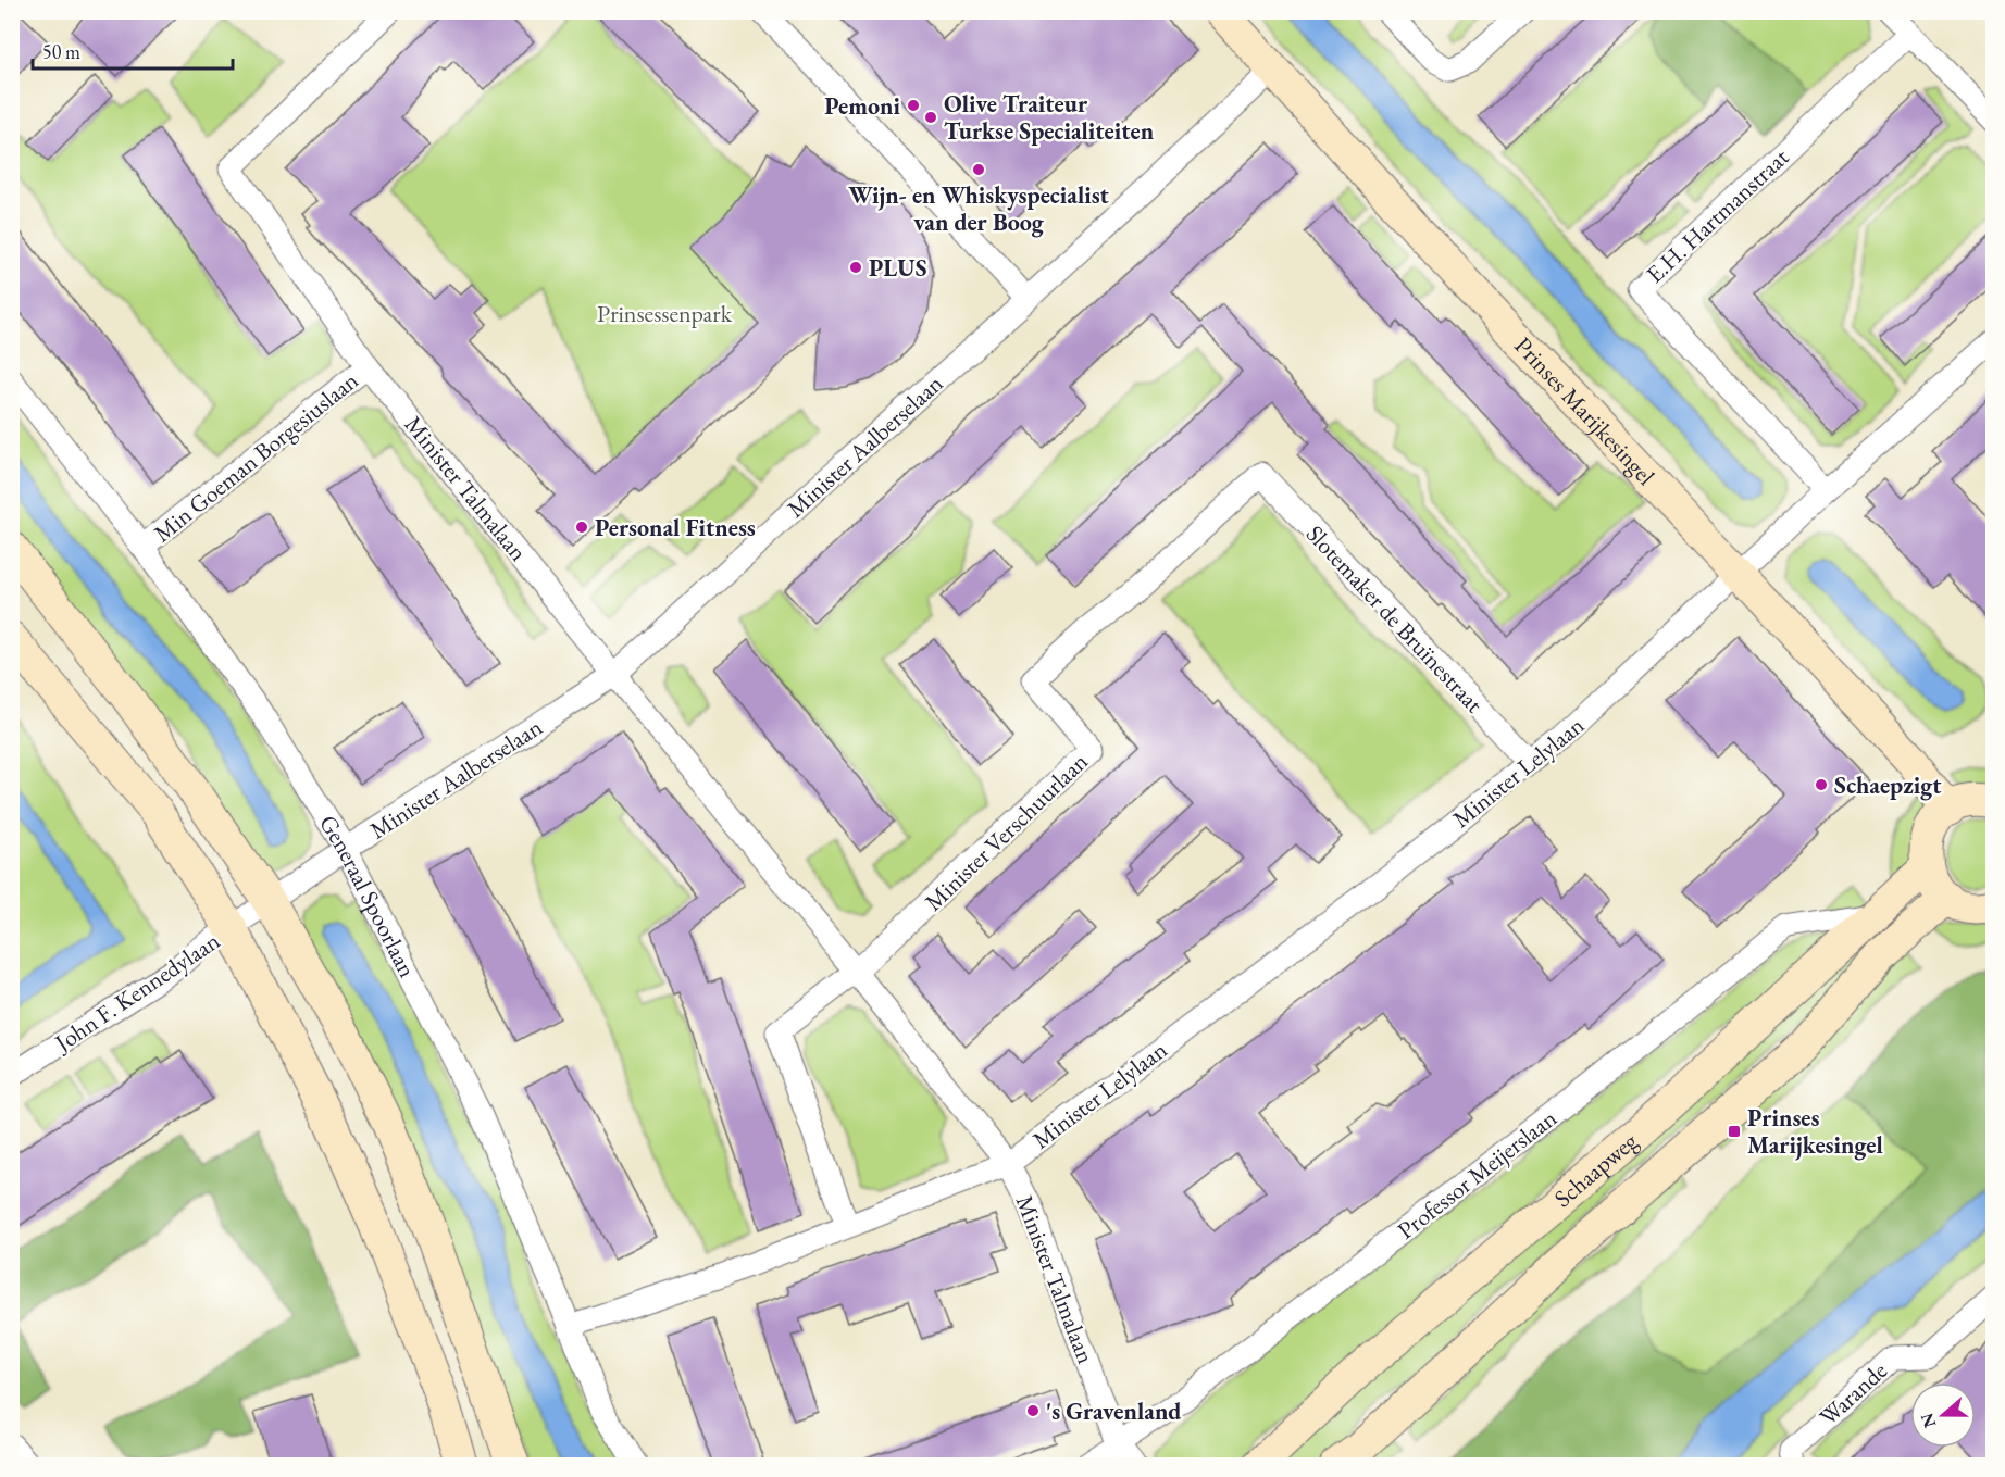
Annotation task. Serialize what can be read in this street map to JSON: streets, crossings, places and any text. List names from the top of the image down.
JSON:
{
  "streets": {
    "street": [
      "E.H. Hartmanstraat",
      "Prinses Marijkesingel",
      "Minister Aalberselaan",
      "Min Goeman Borgesiuslaan",
      "Minister Talmalaan",
      "Slotemaker de Bruïnestraat",
      "Minister Lelylaan",
      "Minister Verschuurlaan",
      "Generaal Spoorlaan",
      "John F. Kennedylaan",
      "Schaapweg",
      "Professor Meijerslaan",
      "Warande"
    ]
  },
  "crossings": [
    ["E.H. Hartmanstraat", "Minister Lelylaan"],
    ["Prinses Marijkesingel", "Minister Aalberselaan"],
    ["Prinses Marijkesingel", "Minister Lelylaan"],
    ["Minister Aalberselaan", "Minister Talmalaan"],
    ["Minister Aalberselaan", "Generaal Spoorlaan"],
    ["Minister Aalberselaan", "John F. Kennedylaan"],
    ["Min Goeman Borgesiuslaan", "Minister Talmalaan"],
    ["Min Goeman Borgesiuslaan", "Generaal Spoorlaan"],
    ["Minister Talmalaan", "Minister Lelylaan"],
    ["Minister Talmalaan", "Minister Verschuurlaan"],
    ["Minister Talmalaan", "Generaal Spoorlaan"],
    ["Minister Talmalaan", "Professor Meijerslaan"],
    ["Slotemaker de Bruïnestraat", "Minister Lelylaan"],
    ["Slotemaker de Bruïnestraat", "Minister Verschuurlaan"],
    ["Schaapweg", "Professor Meijerslaan"]
  ],
  "parks": ["Prinsessenpark"],
  "places": {
    "other": [
      "Pemoni",
      "Olive Traiteur Turkse Specialiteiten",
      "Wijn- en Whiskyspecialist van der Boog",
      "PLUS",
      "Personal Fitness",
      "Schaepzigt",
      "'s Gravenland"
    ],
    "transit": ["Prinses Marijkesingel"]
  },
  "scale_bar": "50 m",
  "north": "left"
}
